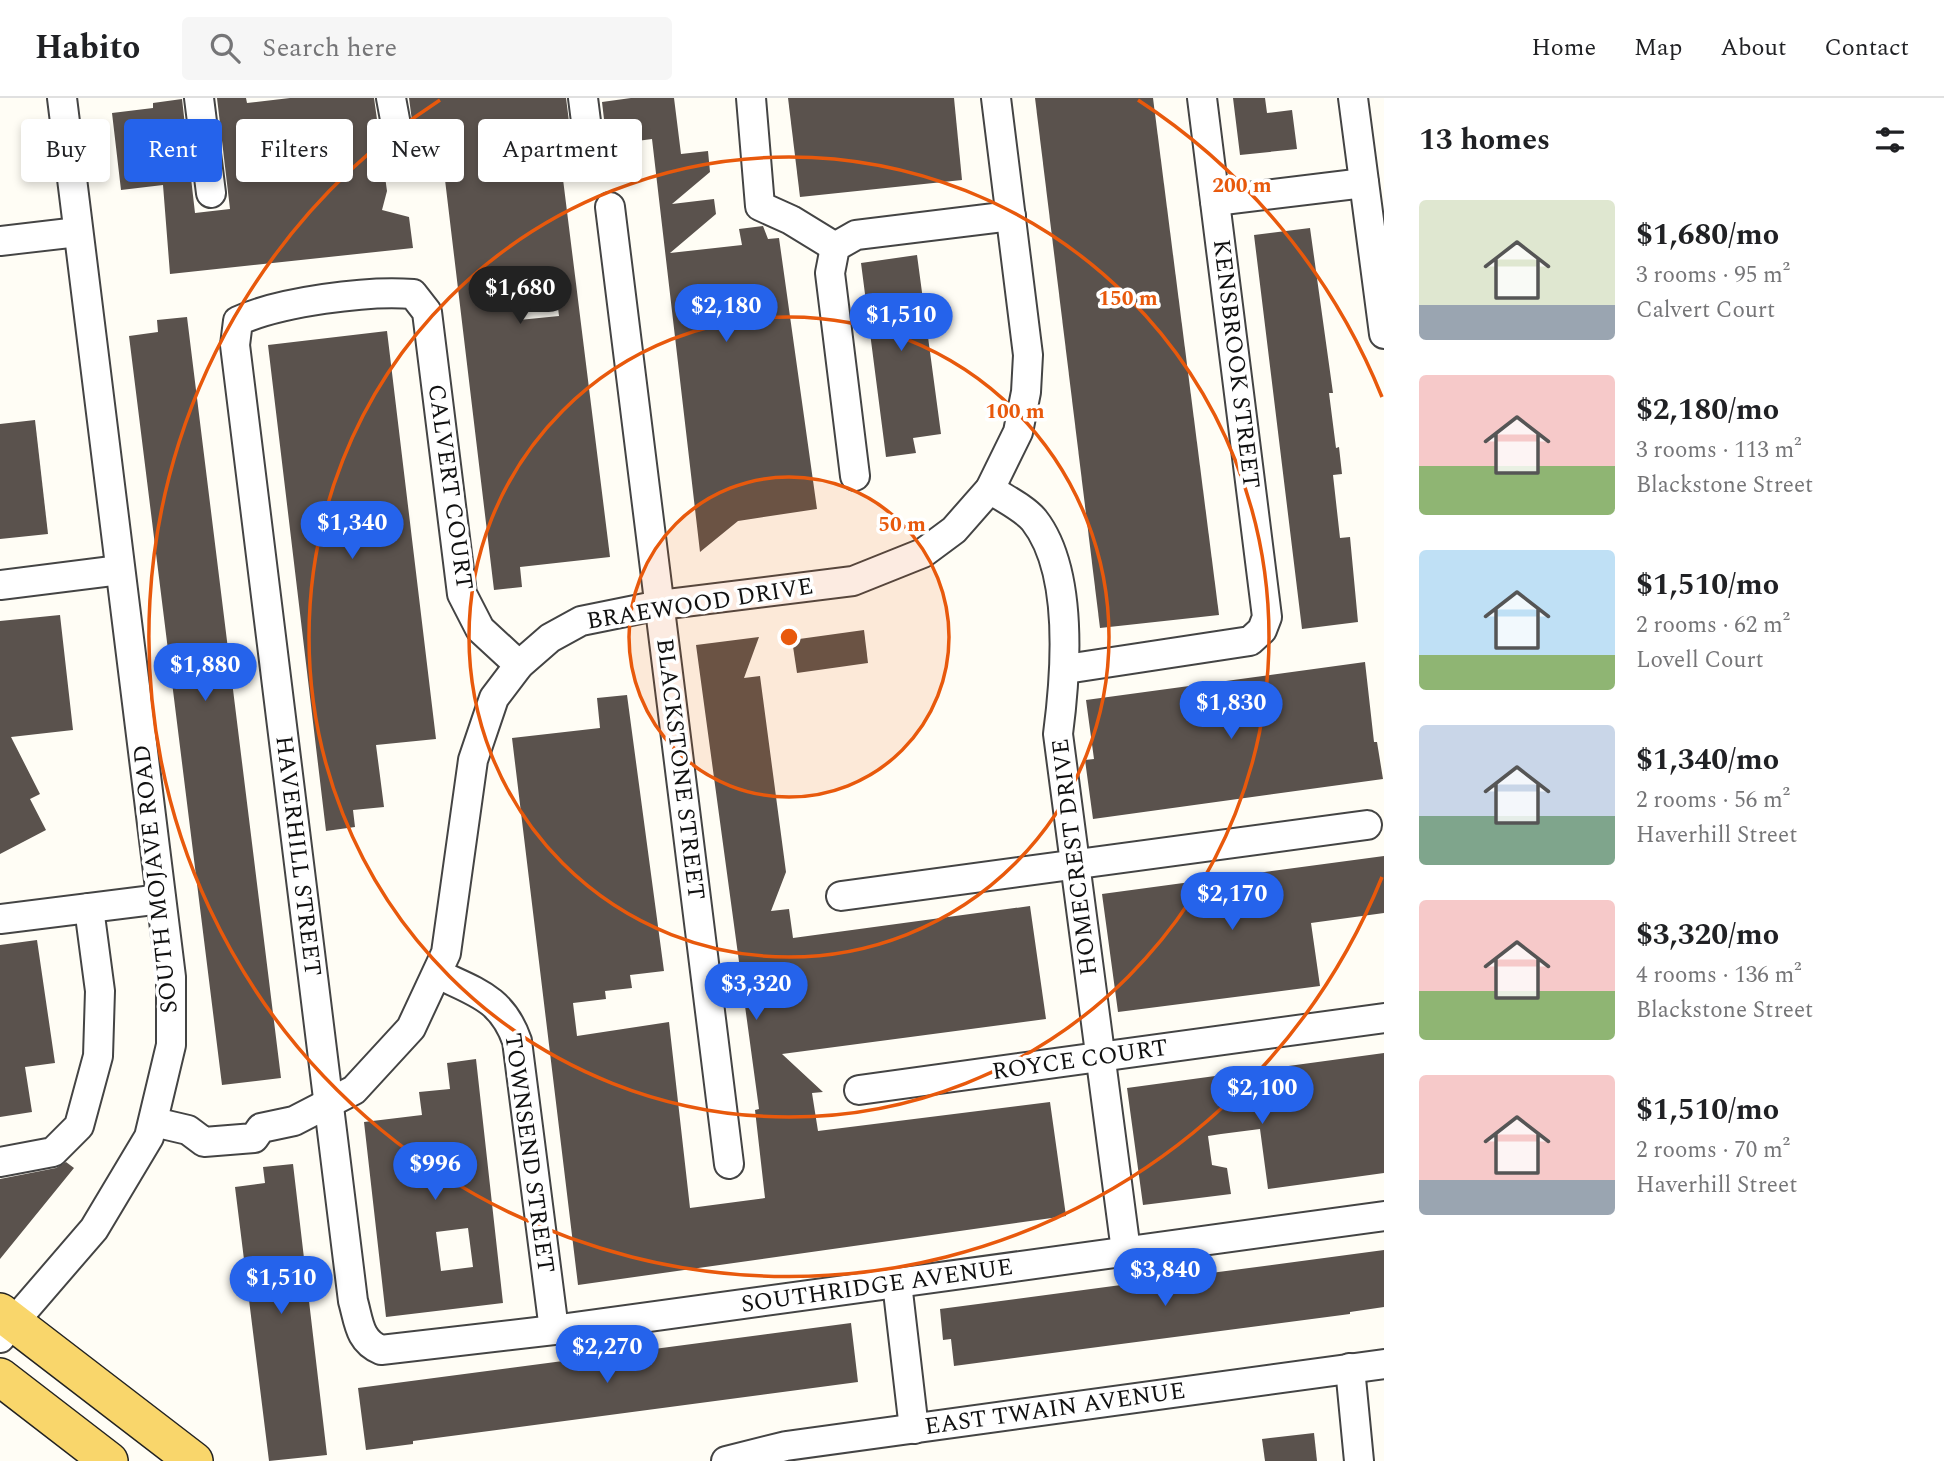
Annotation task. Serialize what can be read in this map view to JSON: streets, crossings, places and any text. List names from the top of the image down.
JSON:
{
  "streets": {
    "street": [
      "KENSBROOK STREET",
      "CALVERT COURT",
      "BRAEWOOD DRIVE",
      "BLACKSTONE STREET",
      "HAVERHILL STREET",
      "HOMECREST DRIVE",
      "SOUTH MOJAVE ROAD",
      "ROYCE COURT",
      "TOWNSEND STREET",
      "SOUTHRIDGE AVENUE",
      "EAST TWAIN AVENUE"
    ]
  },
  "crossings": [
    ["KENSBROOK STREET", "HOMECREST DRIVE"],
    ["CALVERT COURT", "BRAEWOOD DRIVE"],
    ["CALVERT COURT", "HAVERHILL STREET"],
    ["BRAEWOOD DRIVE", "BLACKSTONE STREET"],
    ["BRAEWOOD DRIVE", "HAVERHILL STREET"],
    ["BRAEWOOD DRIVE", "HOMECREST DRIVE"],
    ["BRAEWOOD DRIVE", "SOUTH MOJAVE ROAD"],
    ["BRAEWOOD DRIVE", "TOWNSEND STREET"],
    ["HAVERHILL STREET", "SOUTHRIDGE AVENUE"],
    ["HOMECREST DRIVE", "ROYCE COURT"],
    ["HOMECREST DRIVE", "SOUTHRIDGE AVENUE"],
    ["TOWNSEND STREET", "SOUTHRIDGE AVENUE"]
  ],
  "page": {
    "header": "Habito",
    "search": "Search here",
    "nav": [
      "Home",
      "Map",
      "About",
      "Contact"
    ],
    "heading": "13 homes",
    "chip": [
      "Buy",
      "Rent",
      "Filters",
      "New",
      "Apartment"
    ],
    "list": [
      {
        "name": "$1,680/mo",
        "note": "3 rooms · 95 m² · Calvert Court"
      },
      {
        "name": "$2,180/mo",
        "note": "3 rooms · 113 m² · Blackstone Street"
      },
      {
        "name": "$1,510/mo",
        "note": "2 rooms · 62 m² · Lovell Court"
      },
      {
        "name": "$1,340/mo",
        "note": "2 rooms · 56 m² · Haverhill Street"
      },
      {
        "name": "$3,320/mo",
        "note": "4 rooms · 136 m² · Blackstone Street"
      },
      {
        "name": "$1,510/mo",
        "note": "2 rooms · 70 m² · Haverhill Street"
      }
    ],
    "price": [
      "$1,680",
      "$2,180",
      "$1,510",
      "$1,340",
      "$1,880",
      "$1,830",
      "$2,170",
      "$3,320",
      "$2,100",
      "$996",
      "$3,840",
      "$1,510",
      "$2,270"
    ]
  },
  "rings": [
    "200 m",
    "150 m",
    "100 m",
    "50 m"
  ]
}
